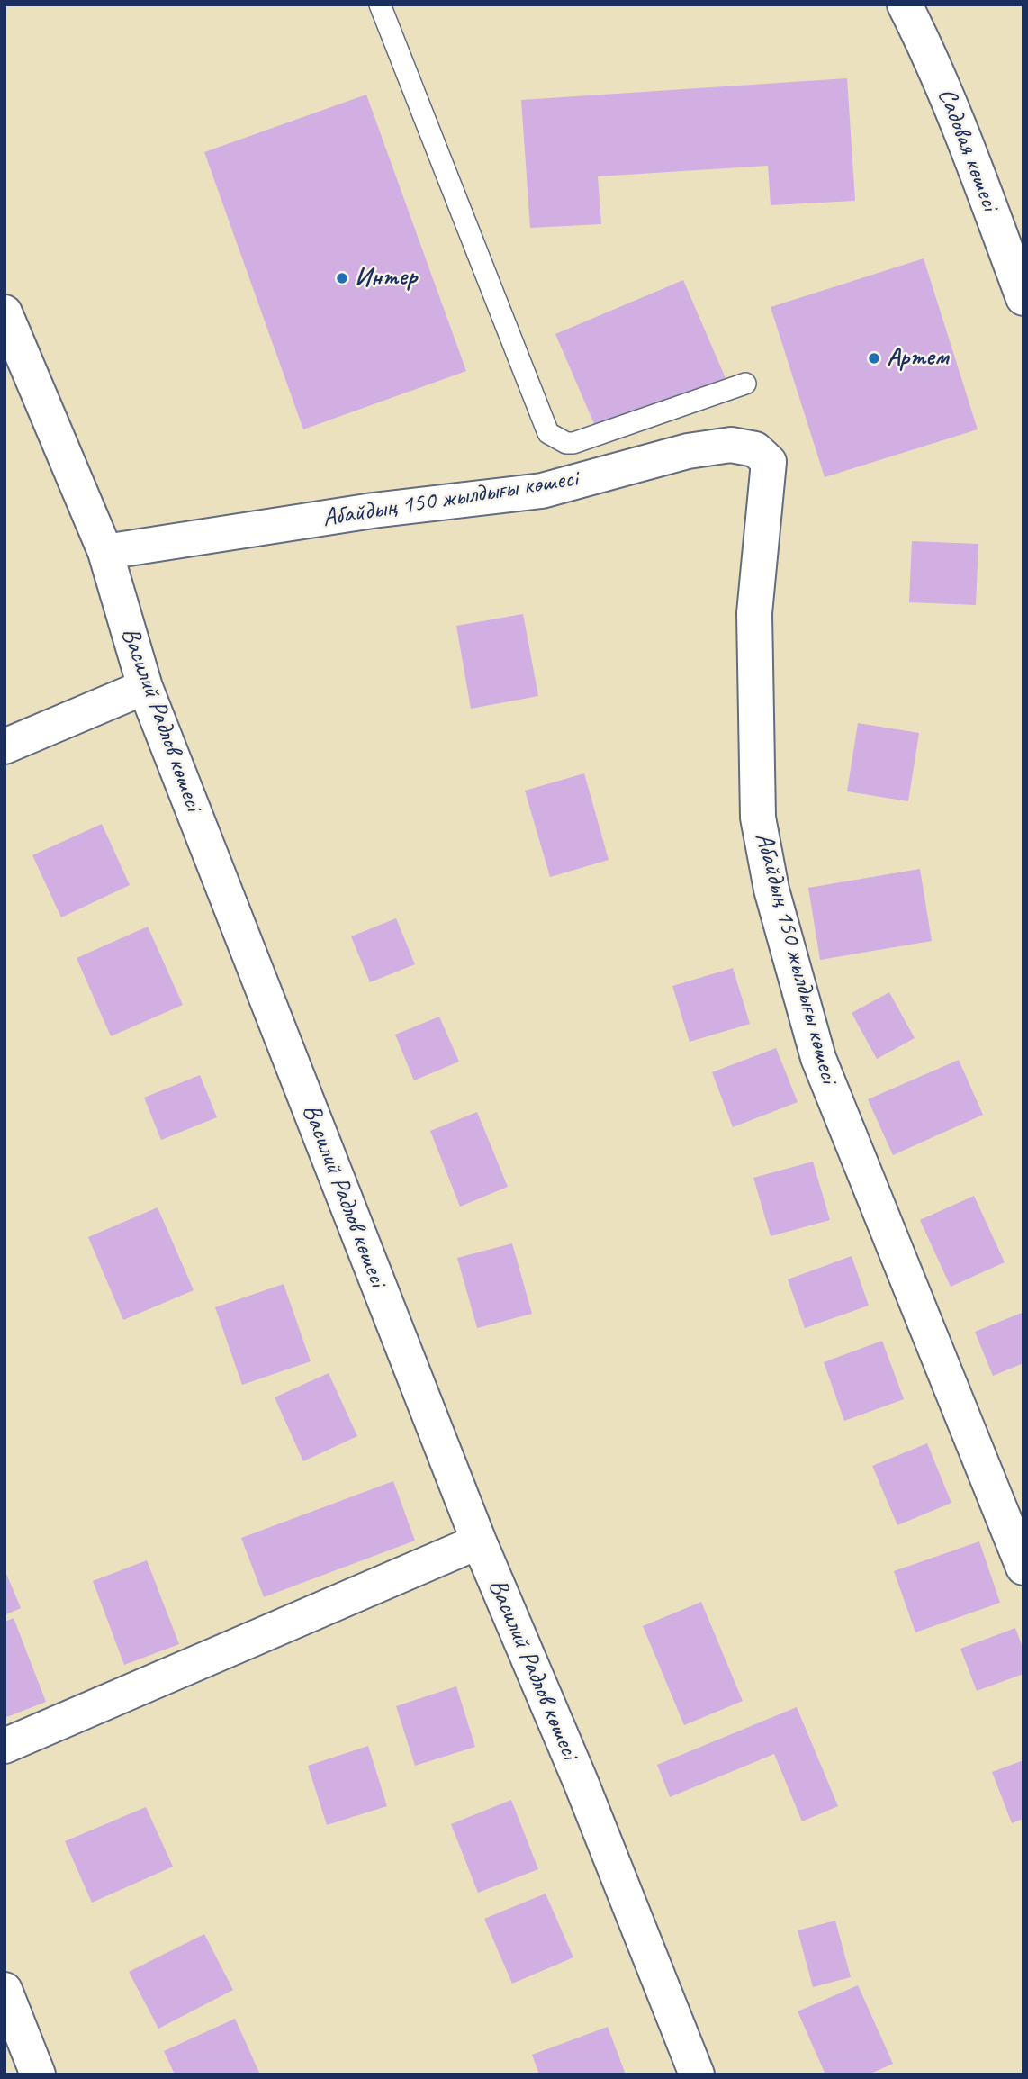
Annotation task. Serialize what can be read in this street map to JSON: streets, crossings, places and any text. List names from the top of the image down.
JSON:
{
  "streets": {
    "street": ["Садовая көшесі", "Абайдың 150 жылдығы көшесі", "Василий Радлов көшесі"]
  },
  "crossings": [
    ["Абайдың 150 жылдығы көшесі", "Василий Радлов көшесі"]
  ],
  "places": ["Интер", "Артем"]
}
